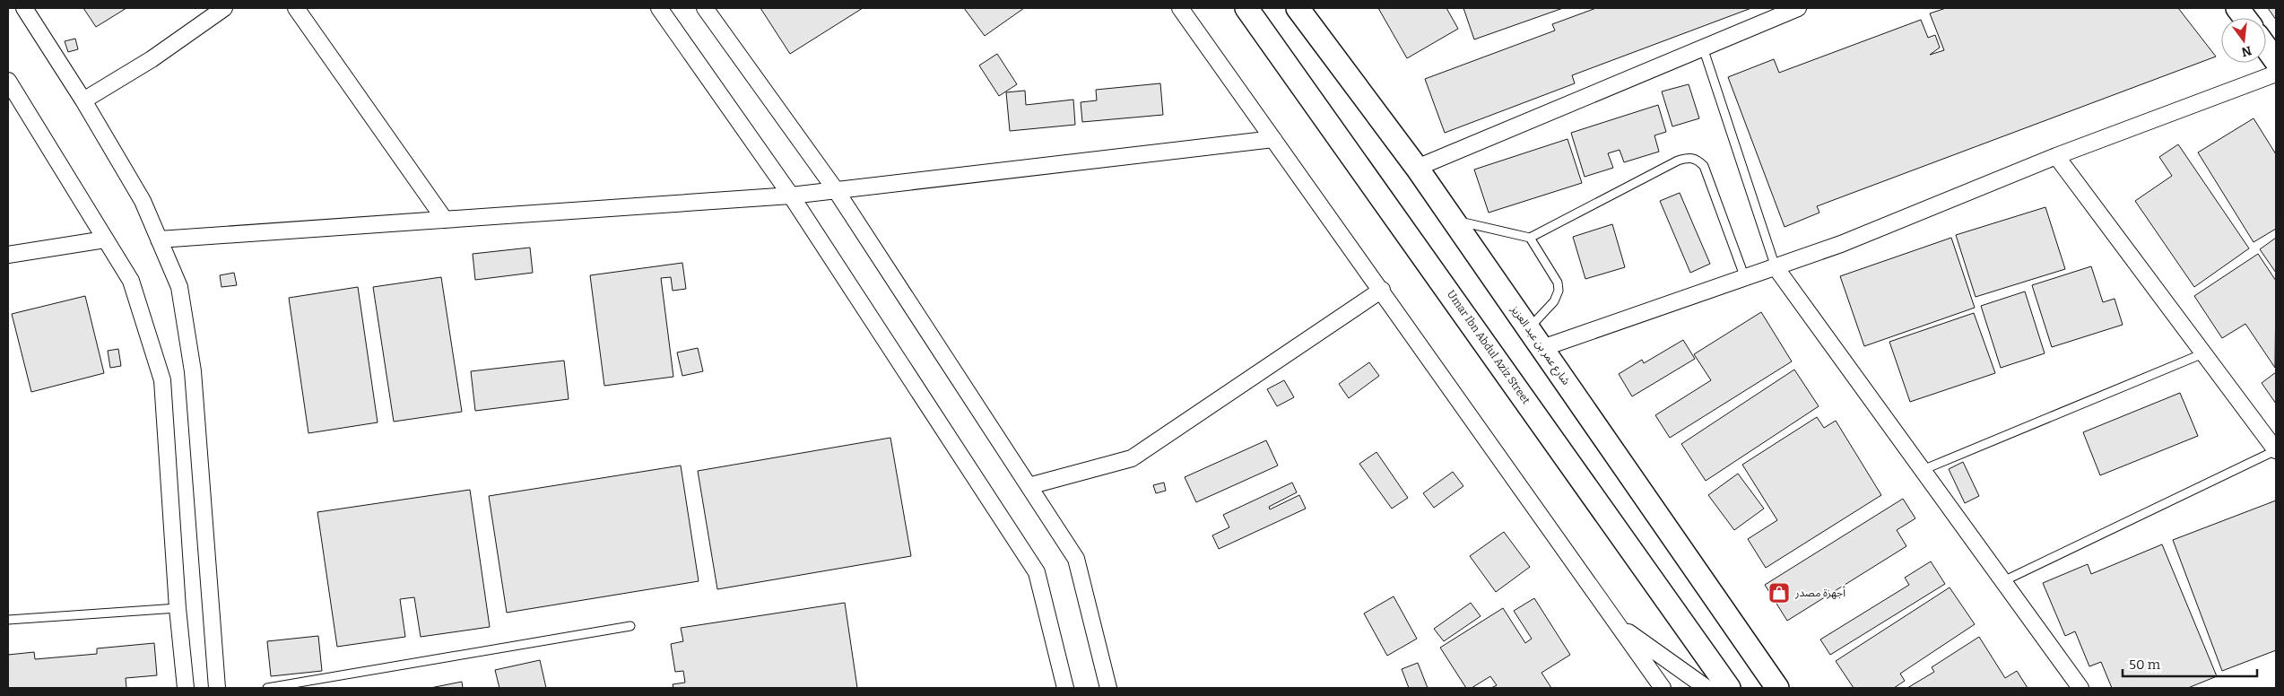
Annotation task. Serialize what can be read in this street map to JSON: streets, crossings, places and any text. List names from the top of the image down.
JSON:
{
  "streets": {
    "main road": ["شارع عمر بن عبد العزيز", "Umar Ibn Abdul Aziz Street"]
  },
  "places": {
    "shop": ["أجهزة مصدر"]
  },
  "scale_bar": "50 m",
  "north": "bottom"
}
